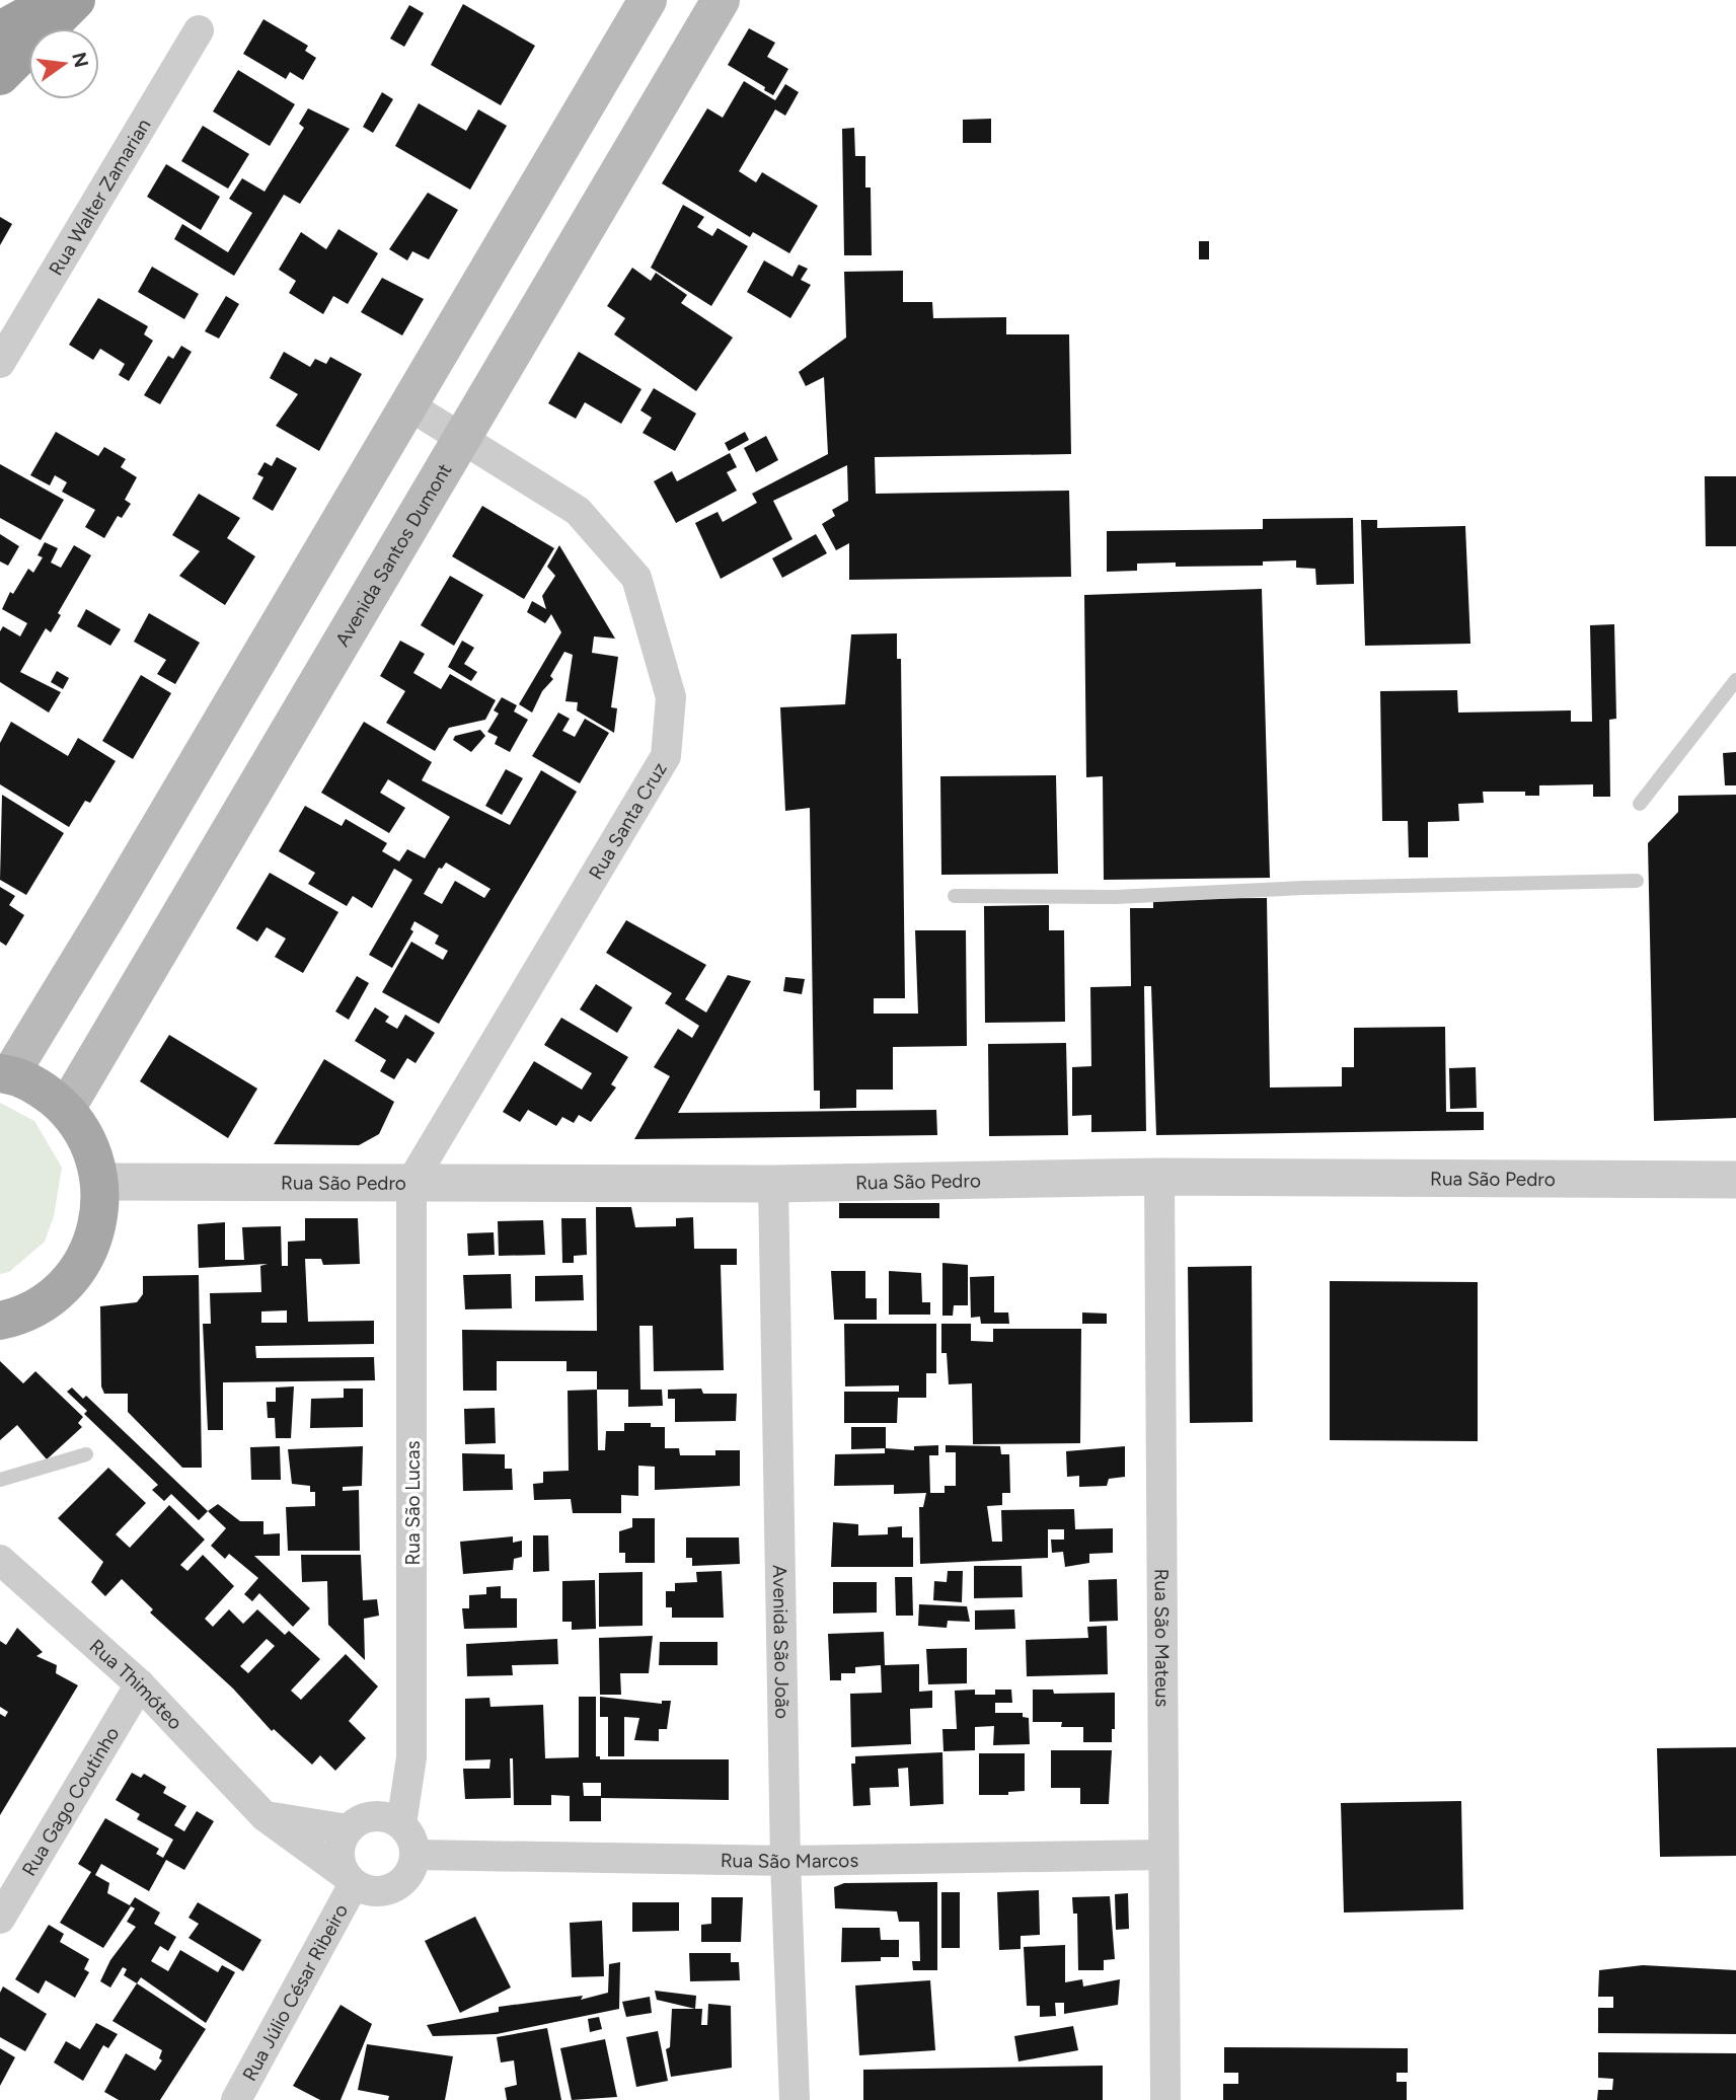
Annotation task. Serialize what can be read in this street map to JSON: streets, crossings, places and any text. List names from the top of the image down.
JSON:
{
  "streets": {
    "main road": ["Avenida Santos Dumont"],
    "street": [
      "Rua Walter Zamarian",
      "Rua Santa Cruz",
      "Rua São Pedro",
      "Rua São Lucas",
      "Rua São Mateus",
      "Avenida São João",
      "Rua Thimóteo",
      "Rua Gago Coutinho",
      "Rua São Marcos",
      "Rua Júlio César Ribeiro"
    ]
  },
  "crossings": [
    ["Avenida Santos Dumont", "Rua Santa Cruz"],
    ["Rua Santa Cruz", "Rua São Pedro"],
    ["Rua Santa Cruz", "Rua São Lucas"],
    ["Rua São Pedro", "Rua São Lucas"],
    ["Rua São Pedro", "Rua São Mateus"],
    ["Rua São Pedro", "Avenida São João"],
    ["Rua São Lucas", "Rua Thimóteo"],
    ["Rua São Lucas", "Rua São Marcos"],
    ["Rua São Lucas", "Rua Júlio César Ribeiro"],
    ["Rua São Mateus", "Rua São Marcos"],
    ["Avenida São João", "Rua São Marcos"],
    ["Rua Thimóteo", "Rua Gago Coutinho"],
    ["Rua Thimóteo", "Rua São Marcos"],
    ["Rua Thimóteo", "Rua Júlio César Ribeiro"],
    ["Rua São Marcos", "Rua Júlio César Ribeiro"]
  ],
  "north": "right"
}
